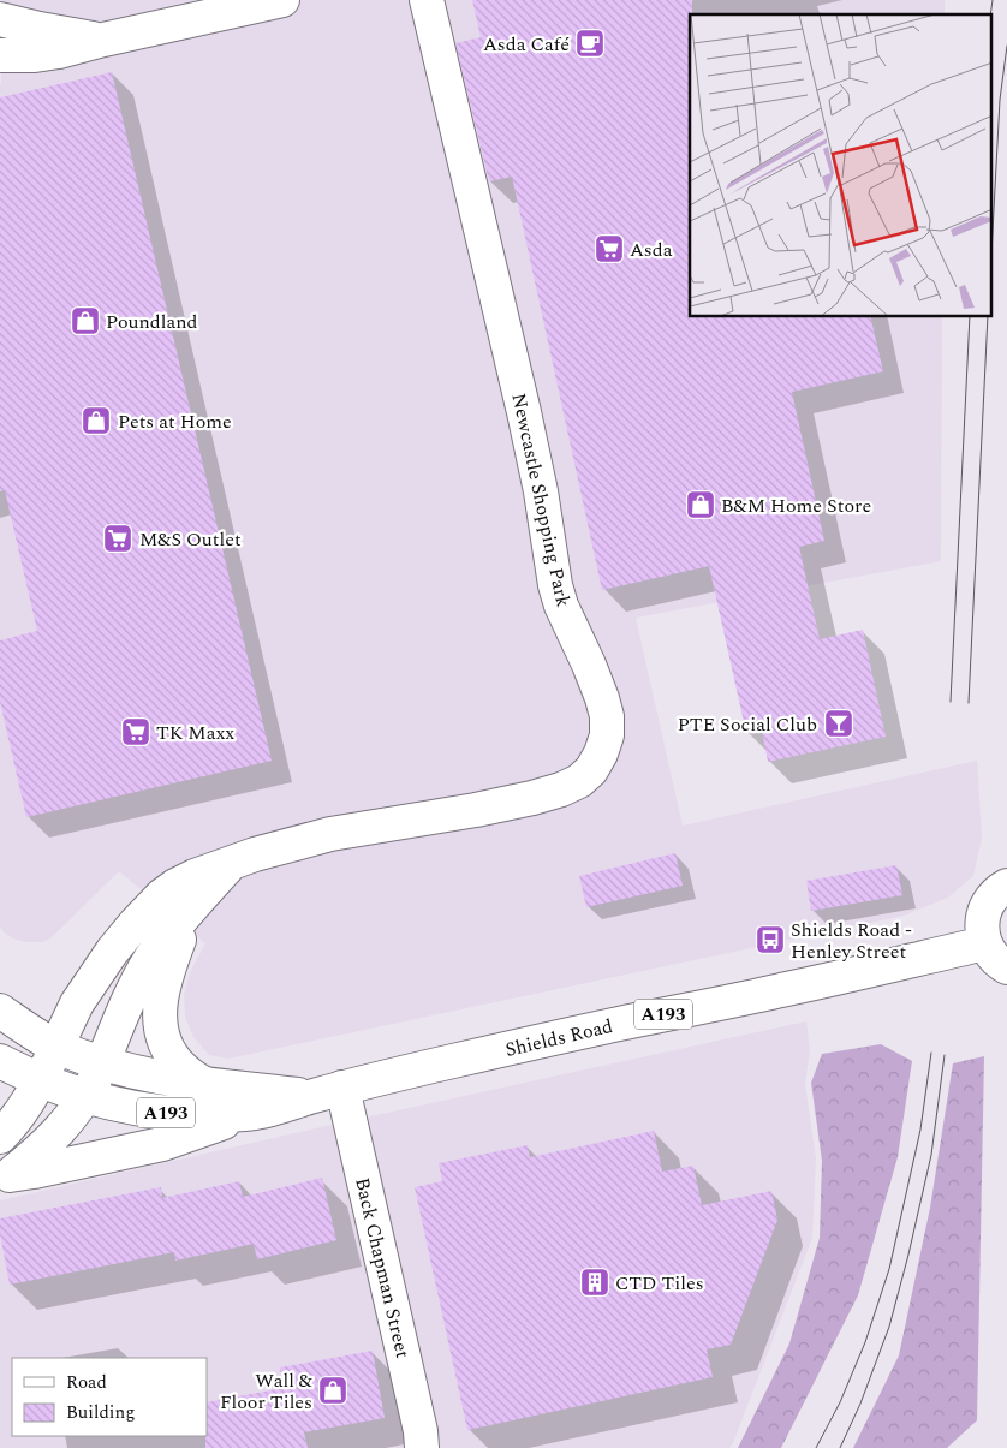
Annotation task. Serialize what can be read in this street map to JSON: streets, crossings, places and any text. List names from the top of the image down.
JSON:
{
  "streets": {
    "street": [
      "Newcastle Shopping Park",
      "A193",
      "Shields Road",
      "Back Chapman Street"
    ]
  },
  "crossings": [
    ["Newcastle Shopping Park", "Shields Road"],
    ["Shields Road", "Back Chapman Street"]
  ],
  "places": {
    "cafe": ["Asda Café"],
    "supermarket": ["Asda", "M&S Outlet", "TK Maxx"],
    "shop": [
      "Poundland",
      "Pets at Home",
      "B&M Home Store",
      "Wall & Floor Tiles"
    ],
    "bar": ["PTE Social Club"],
    "bus stop": ["Shields Road - Henley Street"],
    "building": ["CTD Tiles"]
  },
  "legend": ["Road", "Building"]
}
